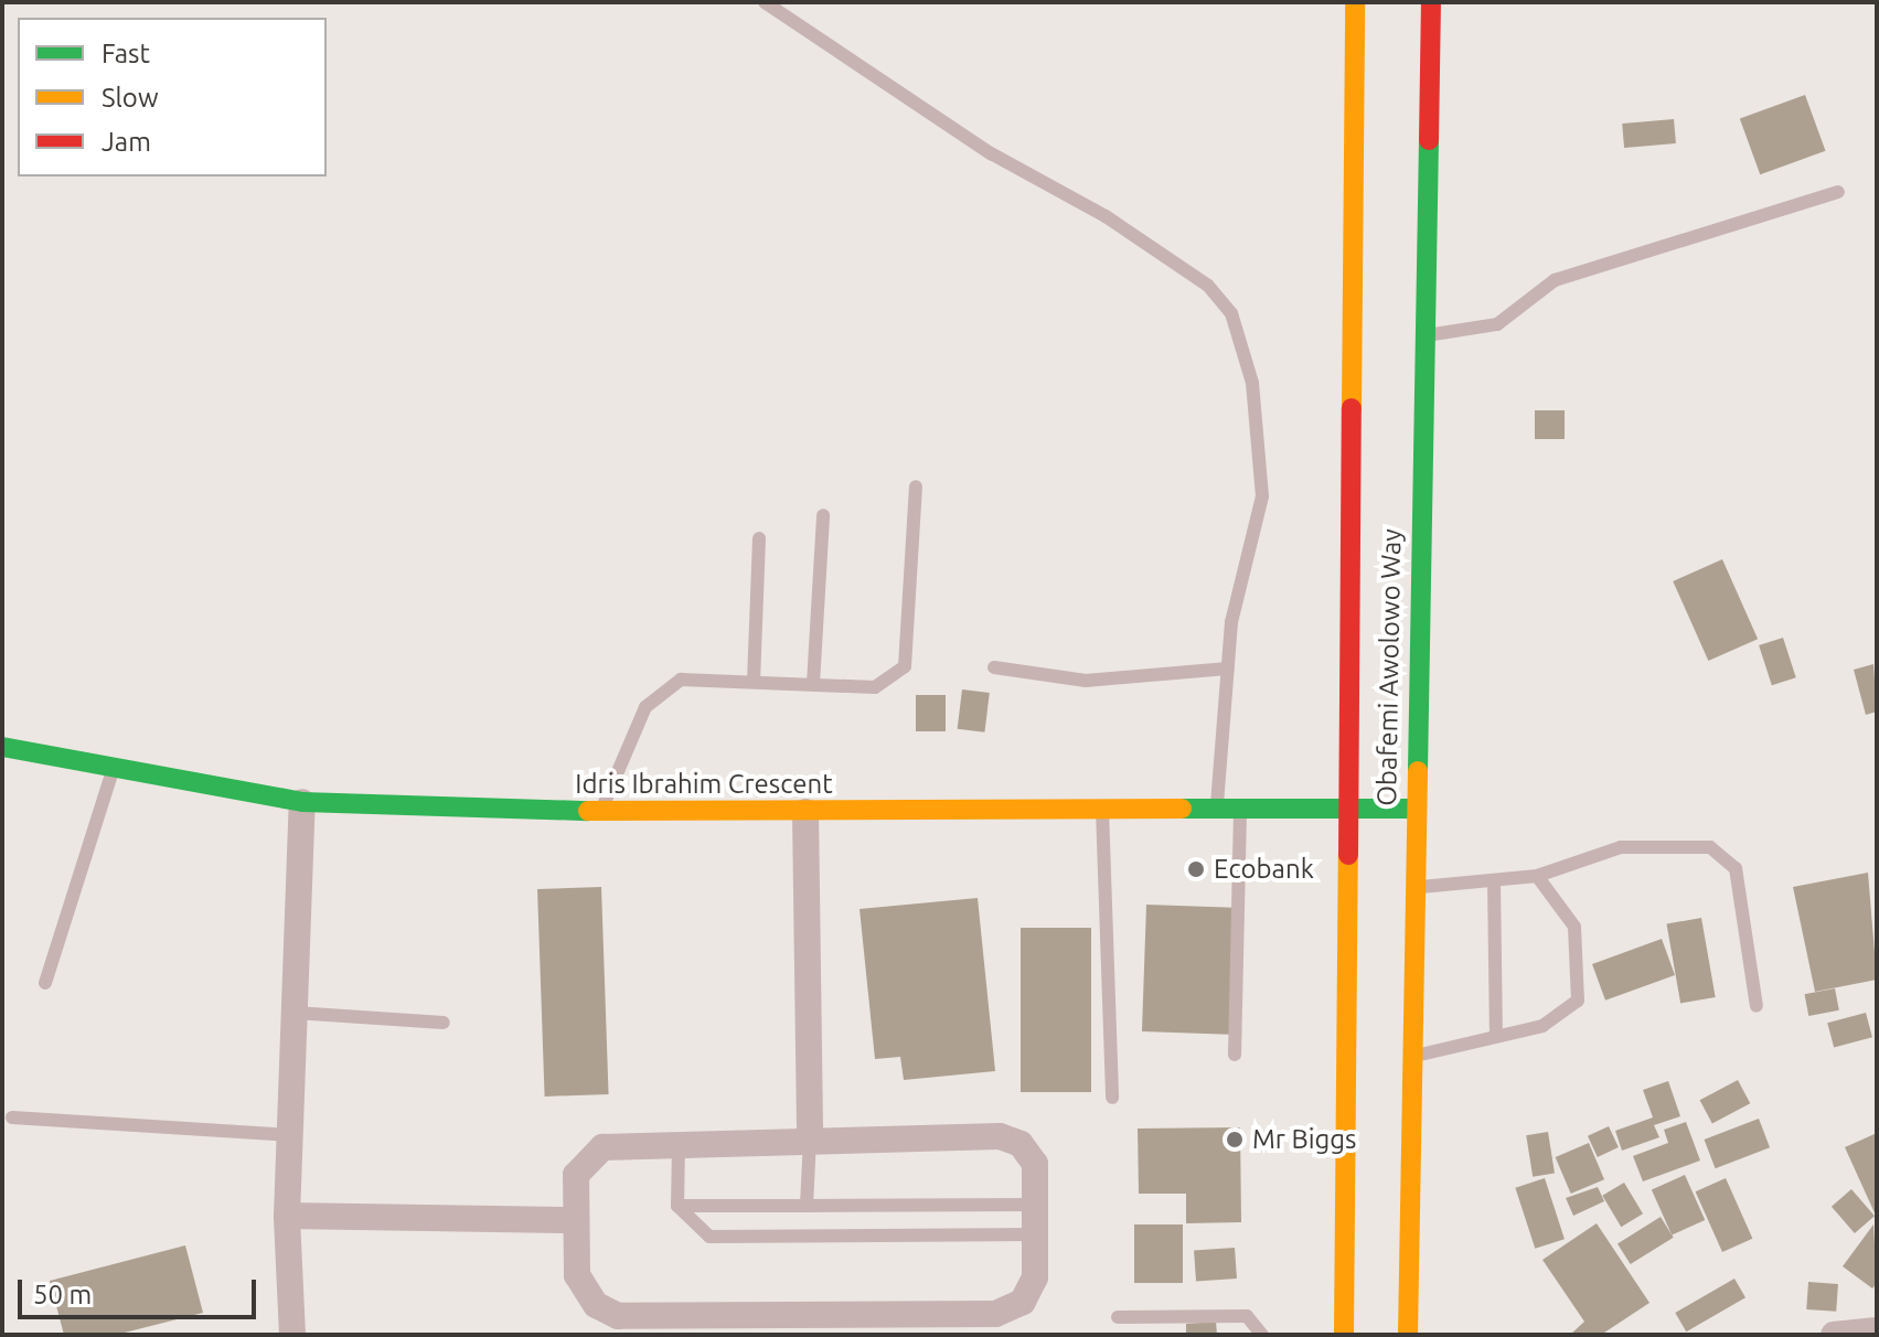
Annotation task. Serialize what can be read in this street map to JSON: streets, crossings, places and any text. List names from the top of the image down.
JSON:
{
  "streets": {
    "main road": ["Obafemi Awolowo Way", "Idris Ibrahim Crescent"]
  },
  "crossings": [
    ["Obafemi Awolowo Way", "Idris Ibrahim Crescent"]
  ],
  "places": ["Ecobank", "Mr Biggs"],
  "legend": ["Fast", "Slow", "Jam"],
  "scale_bar": "50 m"
}
